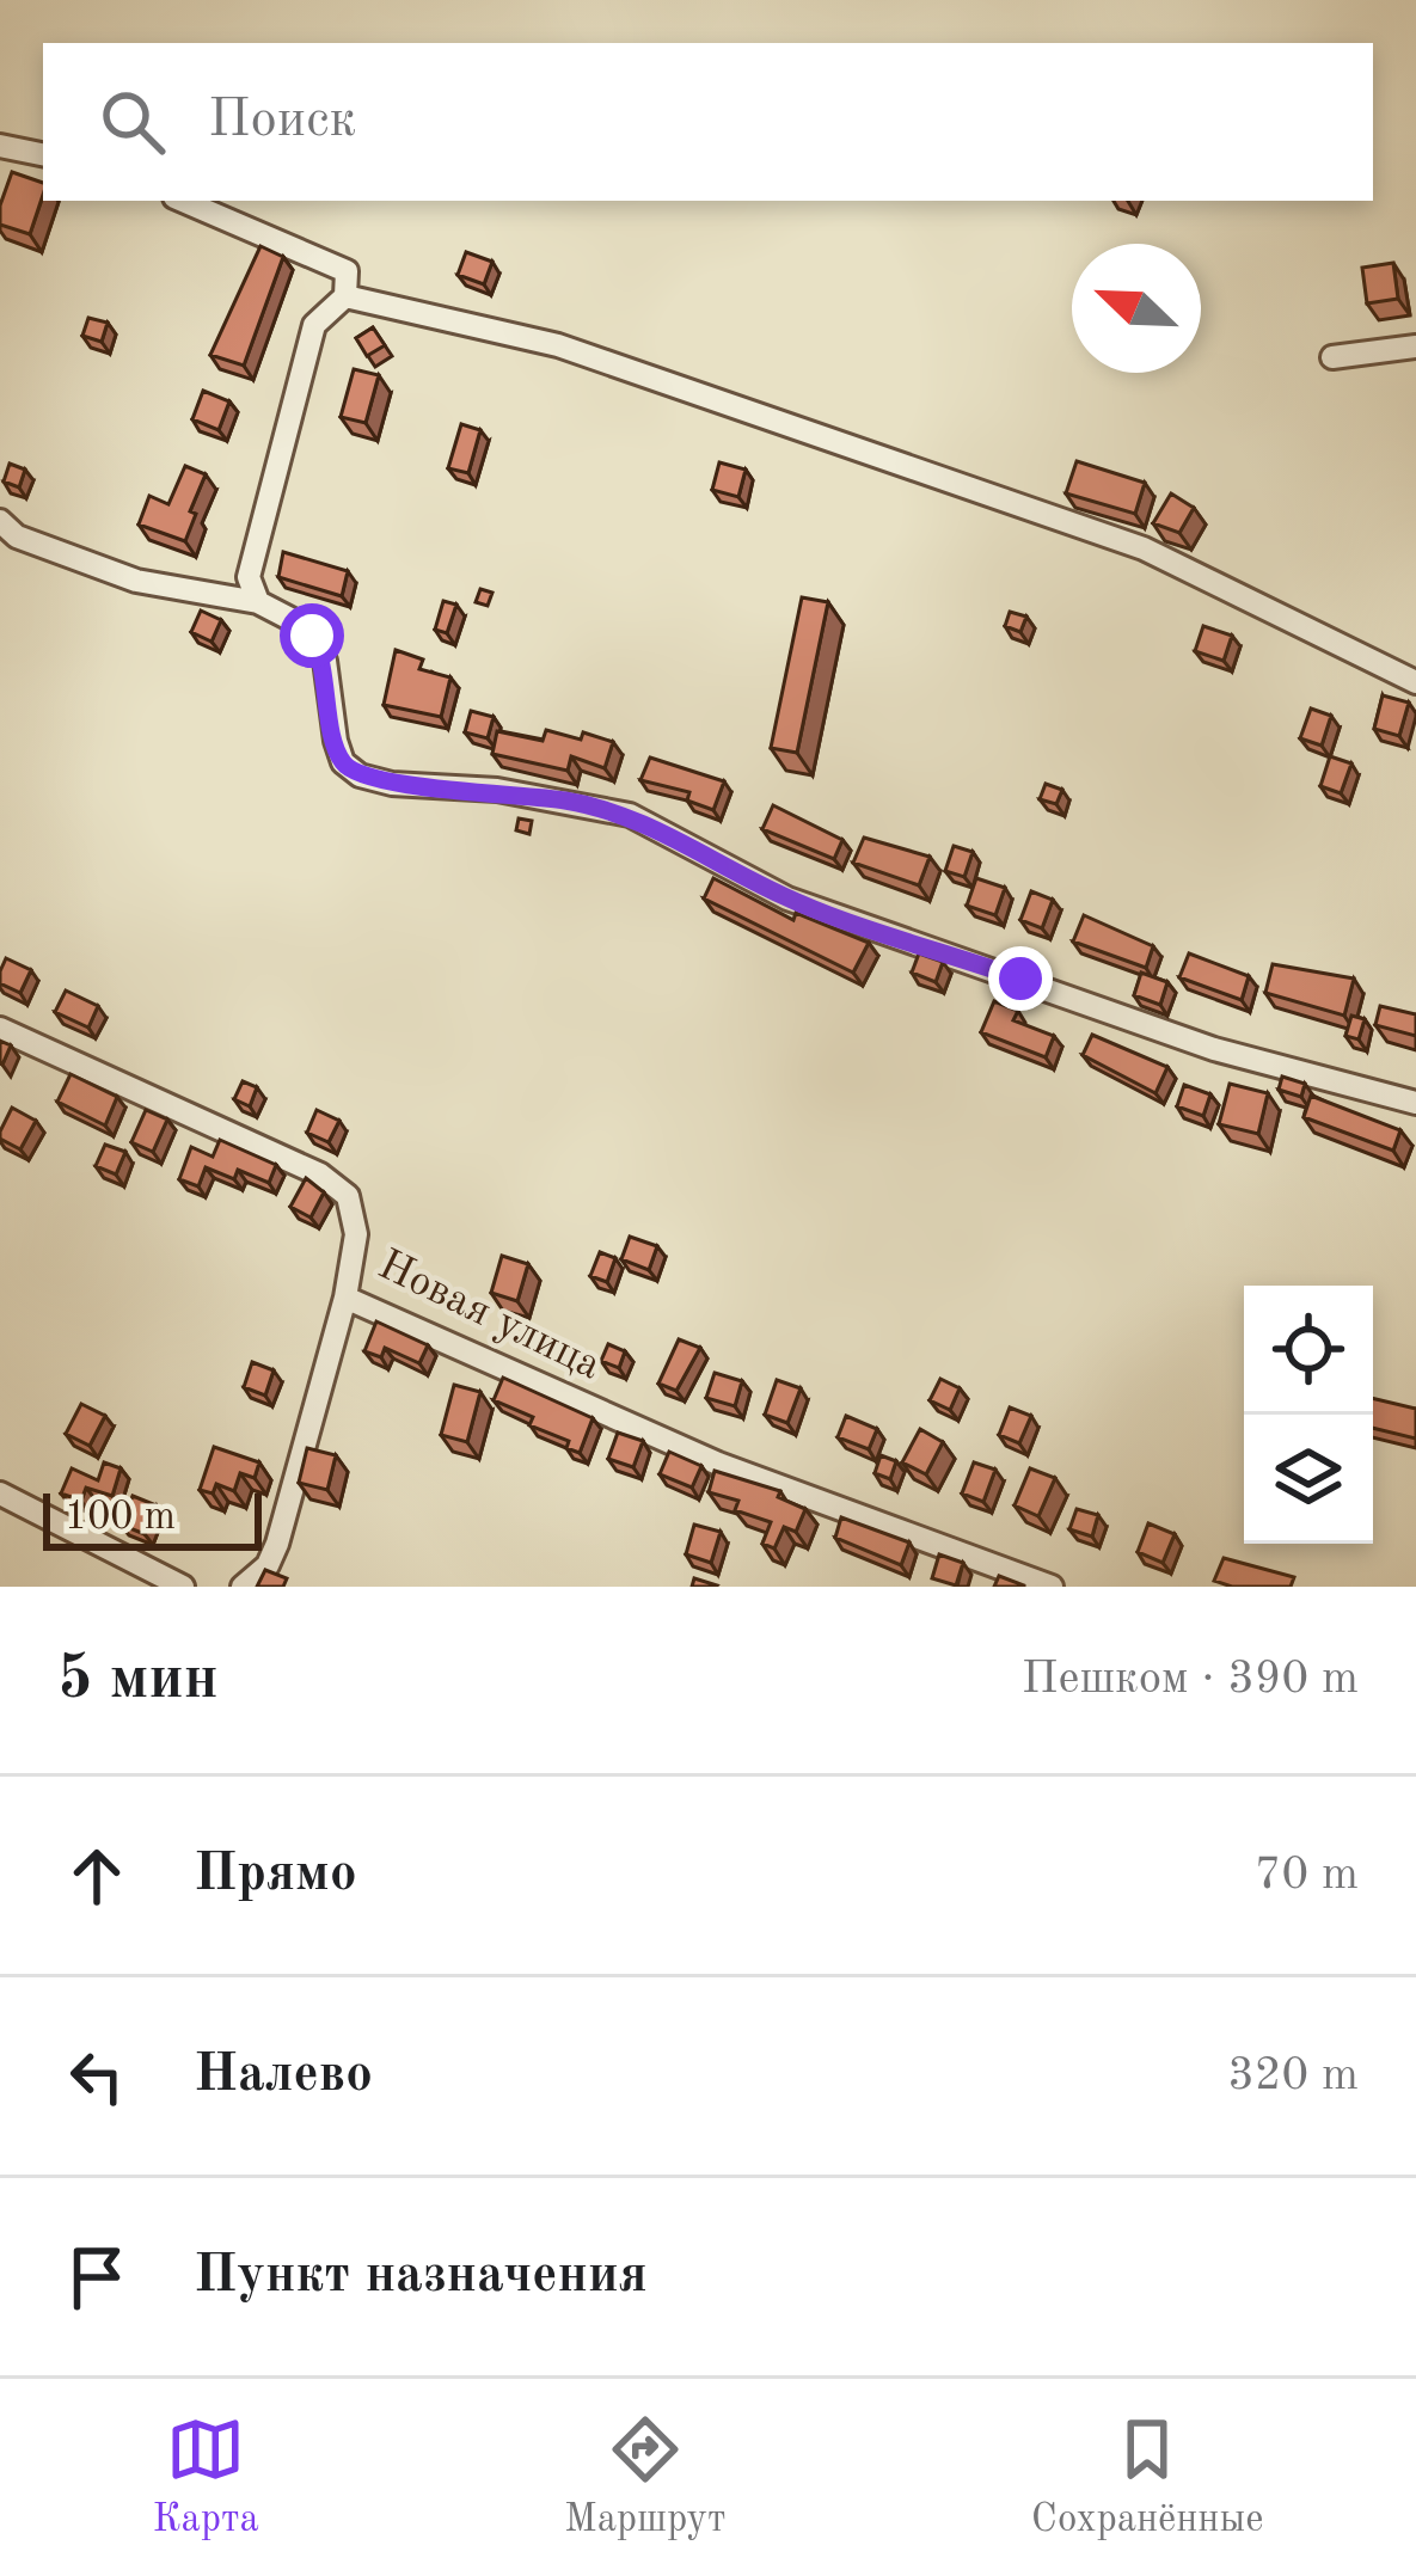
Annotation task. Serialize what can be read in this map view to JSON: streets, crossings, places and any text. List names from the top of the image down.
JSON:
{
  "streets": {
    "street": ["Новая улица"]
  },
  "scale_bar": "100 m",
  "north": "top left",
  "page": {
    "search": "Поиск",
    "scale": "100 m",
    "heading": ["5 мин", "Пешком · 390 m"],
    "list": [
      ["Прямо", "70 m"],
      ["Налево", "320 m"],
      "Пункт назначения"
    ],
    "nav": ["Карта", "Маршрут", "Сохранённые"]
  }
}
